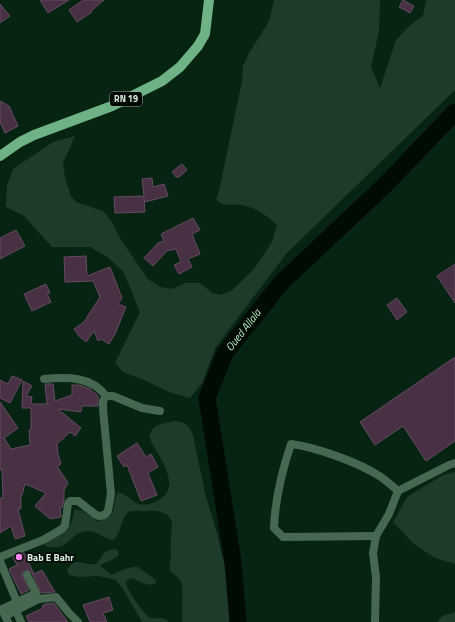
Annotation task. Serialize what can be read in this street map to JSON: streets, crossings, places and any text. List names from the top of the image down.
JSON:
{
  "streets": {
    "main road": ["RN 19"]
  },
  "water": ["Oued Allala"],
  "places": ["Bab E Bahr"]
}
